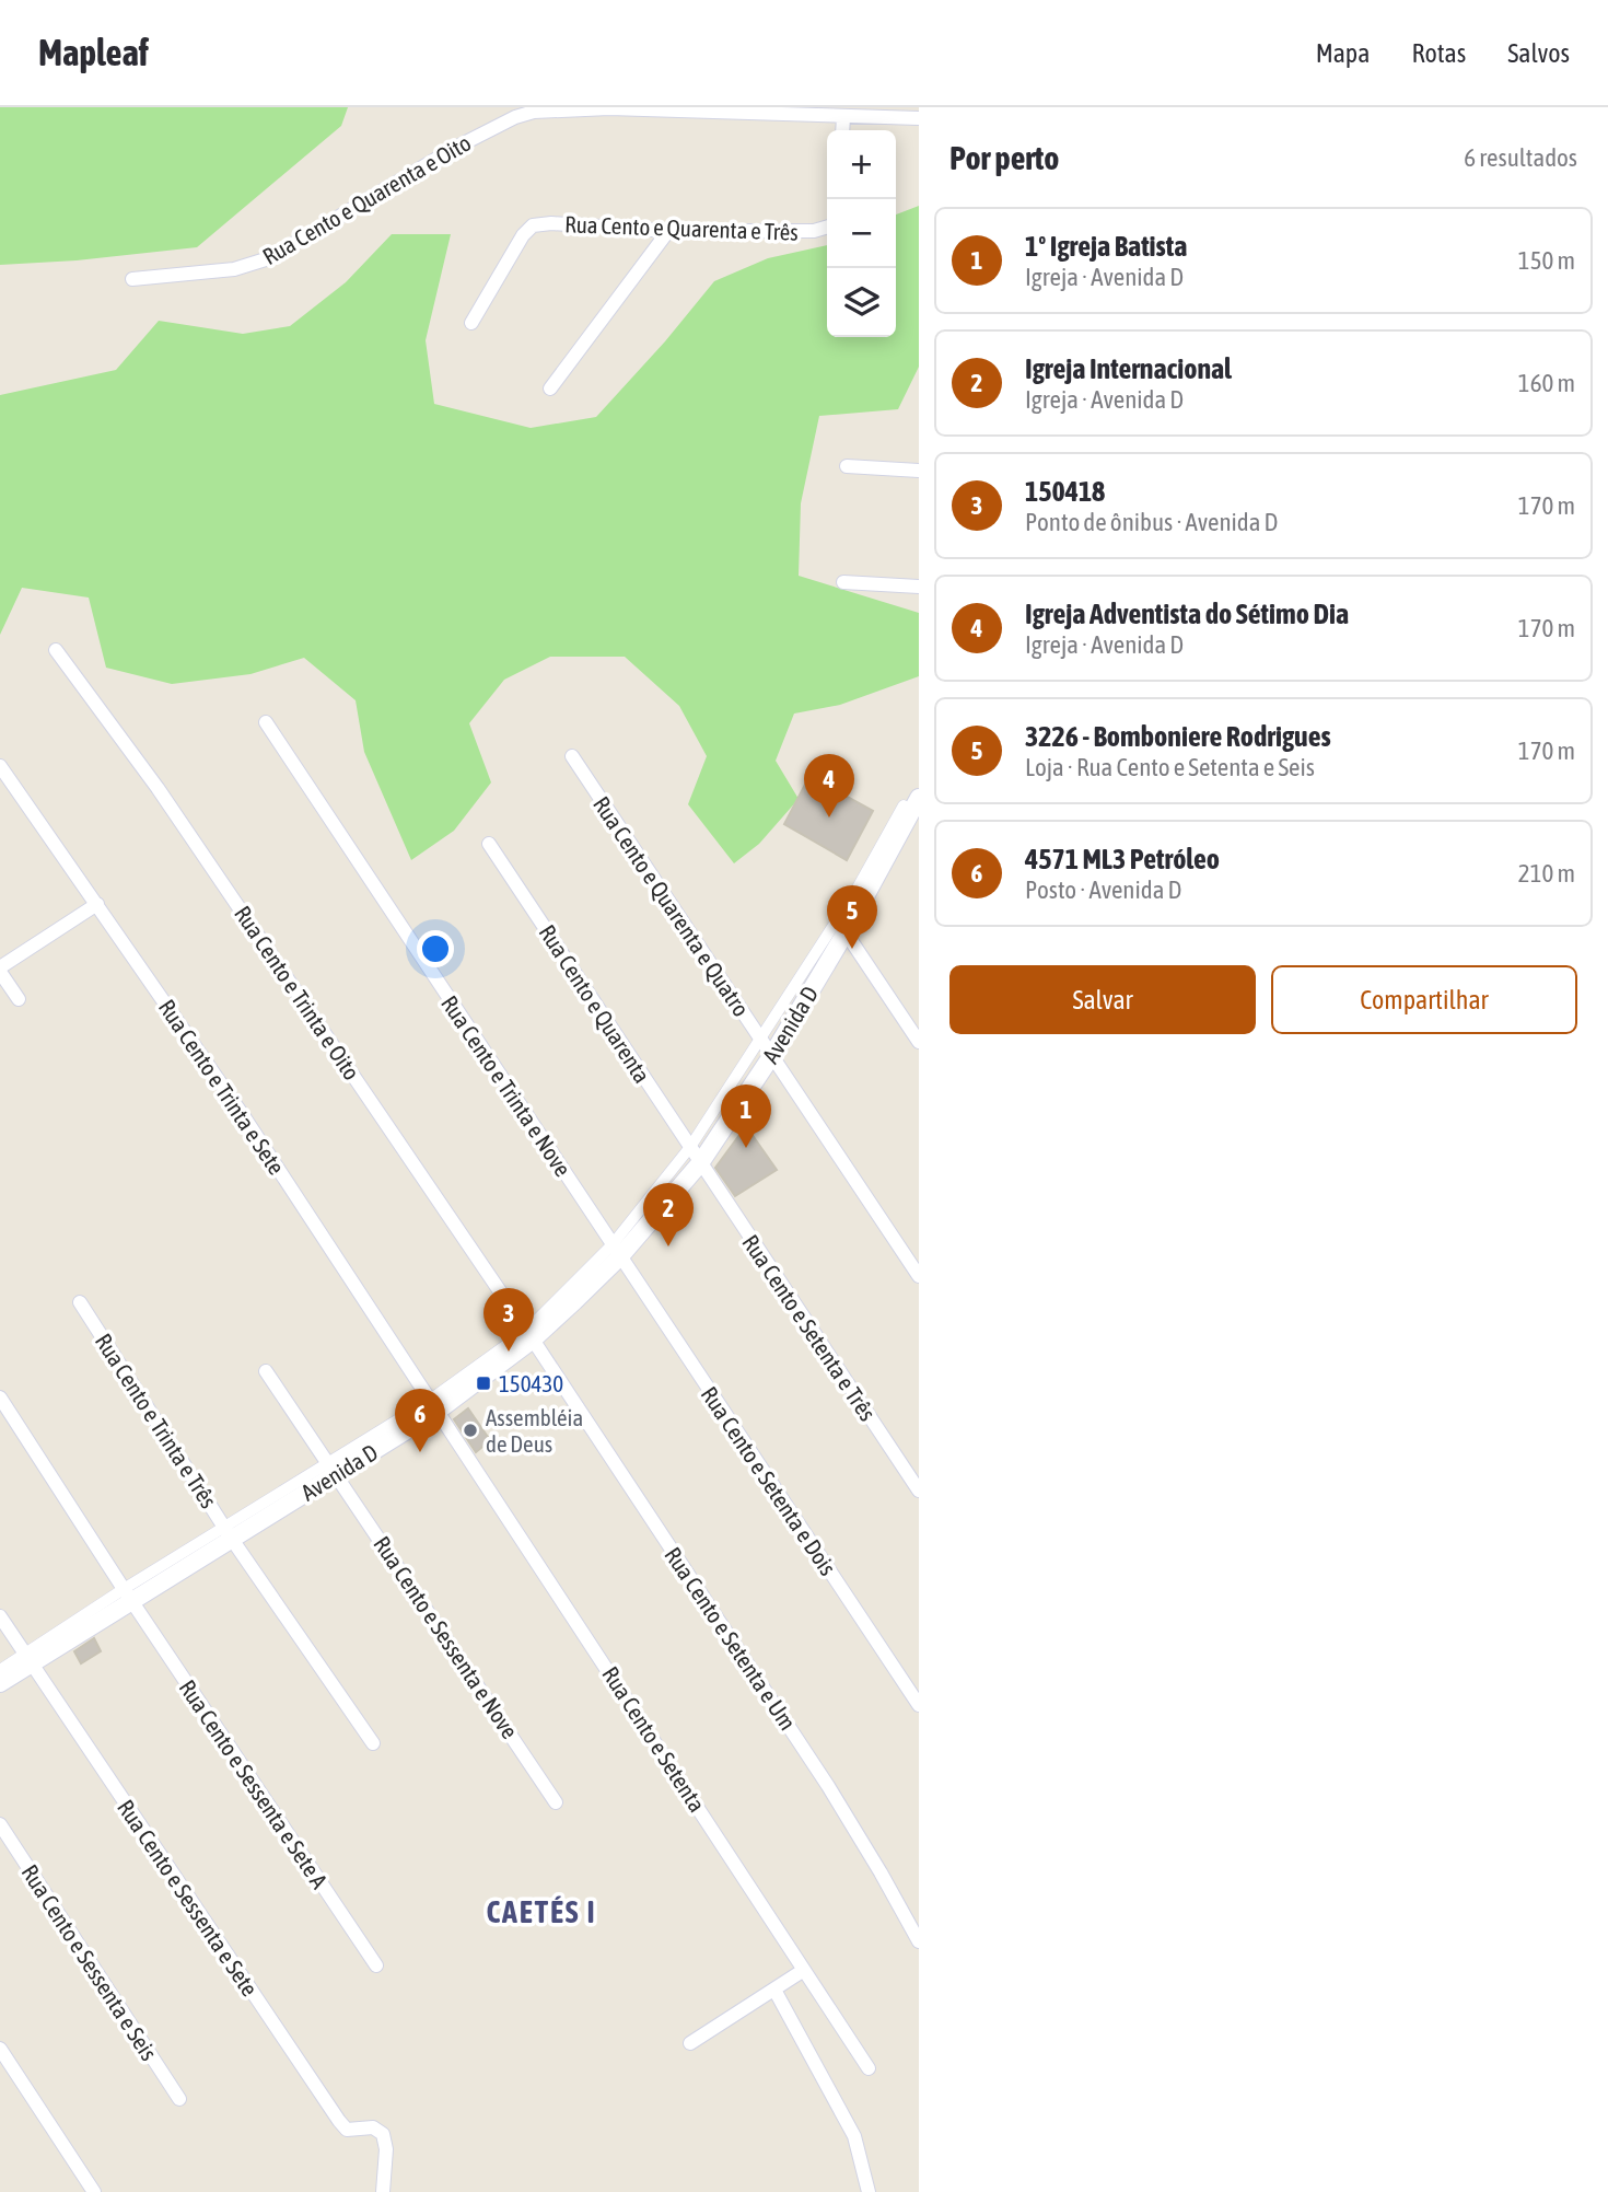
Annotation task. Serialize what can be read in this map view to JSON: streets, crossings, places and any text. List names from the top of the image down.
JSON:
{
  "streets": {
    "street": [
      "Rua Cento e Quarenta e Oito",
      "Rua Cento e Quarenta e Três",
      "Rua Cento e Quarenta e Quatro",
      "Rua Cento e Trinta e Oito",
      "Rua Cento e Quarenta",
      "Avenida D",
      "Rua Cento e Trinta e Nove",
      "Rua Cento e Trinta e Sete",
      "Rua Cento e Setenta e Três",
      "Rua Cento e Trinta e Três",
      "Rua Cento e Setenta e Dois",
      "Rua Cento e Sessenta e Nove",
      "Rua Cento e Setenta e Um",
      "Rua Cento e Setenta",
      "Rua Cento e Sessenta e Sete A",
      "Rua Cento e Sessenta e Sete",
      "Rua Cento e Sessenta e Seis"
    ]
  },
  "crossings": [
    ["Rua Cento e Quarenta e Quatro", "Avenida D"],
    ["Rua Cento e Trinta e Oito", "Avenida D"],
    ["Rua Cento e Trinta e Oito", "Rua Cento e Setenta e Um"],
    ["Rua Cento e Quarenta", "Avenida D"],
    ["Rua Cento e Quarenta", "Rua Cento e Setenta e Três"],
    ["Avenida D", "Rua Cento e Trinta e Nove"],
    ["Avenida D", "Rua Cento e Trinta e Sete"],
    ["Avenida D", "Rua Cento e Setenta e Três"],
    ["Avenida D", "Rua Cento e Trinta e Três"],
    ["Avenida D", "Rua Cento e Setenta e Dois"],
    ["Avenida D", "Rua Cento e Sessenta e Nove"],
    ["Avenida D", "Rua Cento e Setenta e Um"],
    ["Avenida D", "Rua Cento e Setenta"],
    ["Avenida D", "Rua Cento e Sessenta e Sete A"],
    ["Avenida D", "Rua Cento e Sessenta e Sete"],
    ["Rua Cento e Trinta e Nove", "Rua Cento e Setenta e Dois"],
    ["Rua Cento e Trinta e Sete", "Rua Cento e Setenta"]
  ],
  "districts": ["CAETÉS I"],
  "places": {
    "transit": ["150430"],
    "other": ["Assembléia de Deus"]
  },
  "page": {
    "header": "Mapleaf",
    "nav": ["Mapa", "Rotas", "Salvos"],
    "heading": ["Por perto", "6 resultados"],
    "map_buttons": ["+", "−"],
    "list": [
      {
        "mark": "1",
        "name": "1º Igreja Batista",
        "note": "Igreja · Avenida D",
        "value": "150 m"
      },
      {
        "mark": "2",
        "name": "Igreja Internacional",
        "note": "Igreja · Avenida D",
        "value": "160 m"
      },
      {
        "mark": "3",
        "name": "150418",
        "note": "Ponto de ônibus · Avenida D",
        "value": "170 m"
      },
      {
        "mark": "4",
        "name": "Igreja Adventista do Sétimo Dia",
        "note": "Igreja · Avenida D",
        "value": "170 m"
      },
      {
        "mark": "5",
        "name": "3226 - Bomboniere Rodrigues",
        "note": "Loja · Rua Cento e Setenta e Seis",
        "value": "170 m"
      },
      {
        "mark": "6",
        "name": "4571 ML3 Petróleo",
        "note": "Posto · Avenida D",
        "value": "210 m"
      }
    ],
    "pins": [
      "4",
      "5",
      "1",
      "2",
      "3",
      "6"
    ],
    "buttons": ["Salvar", "Compartilhar"]
  }
}
